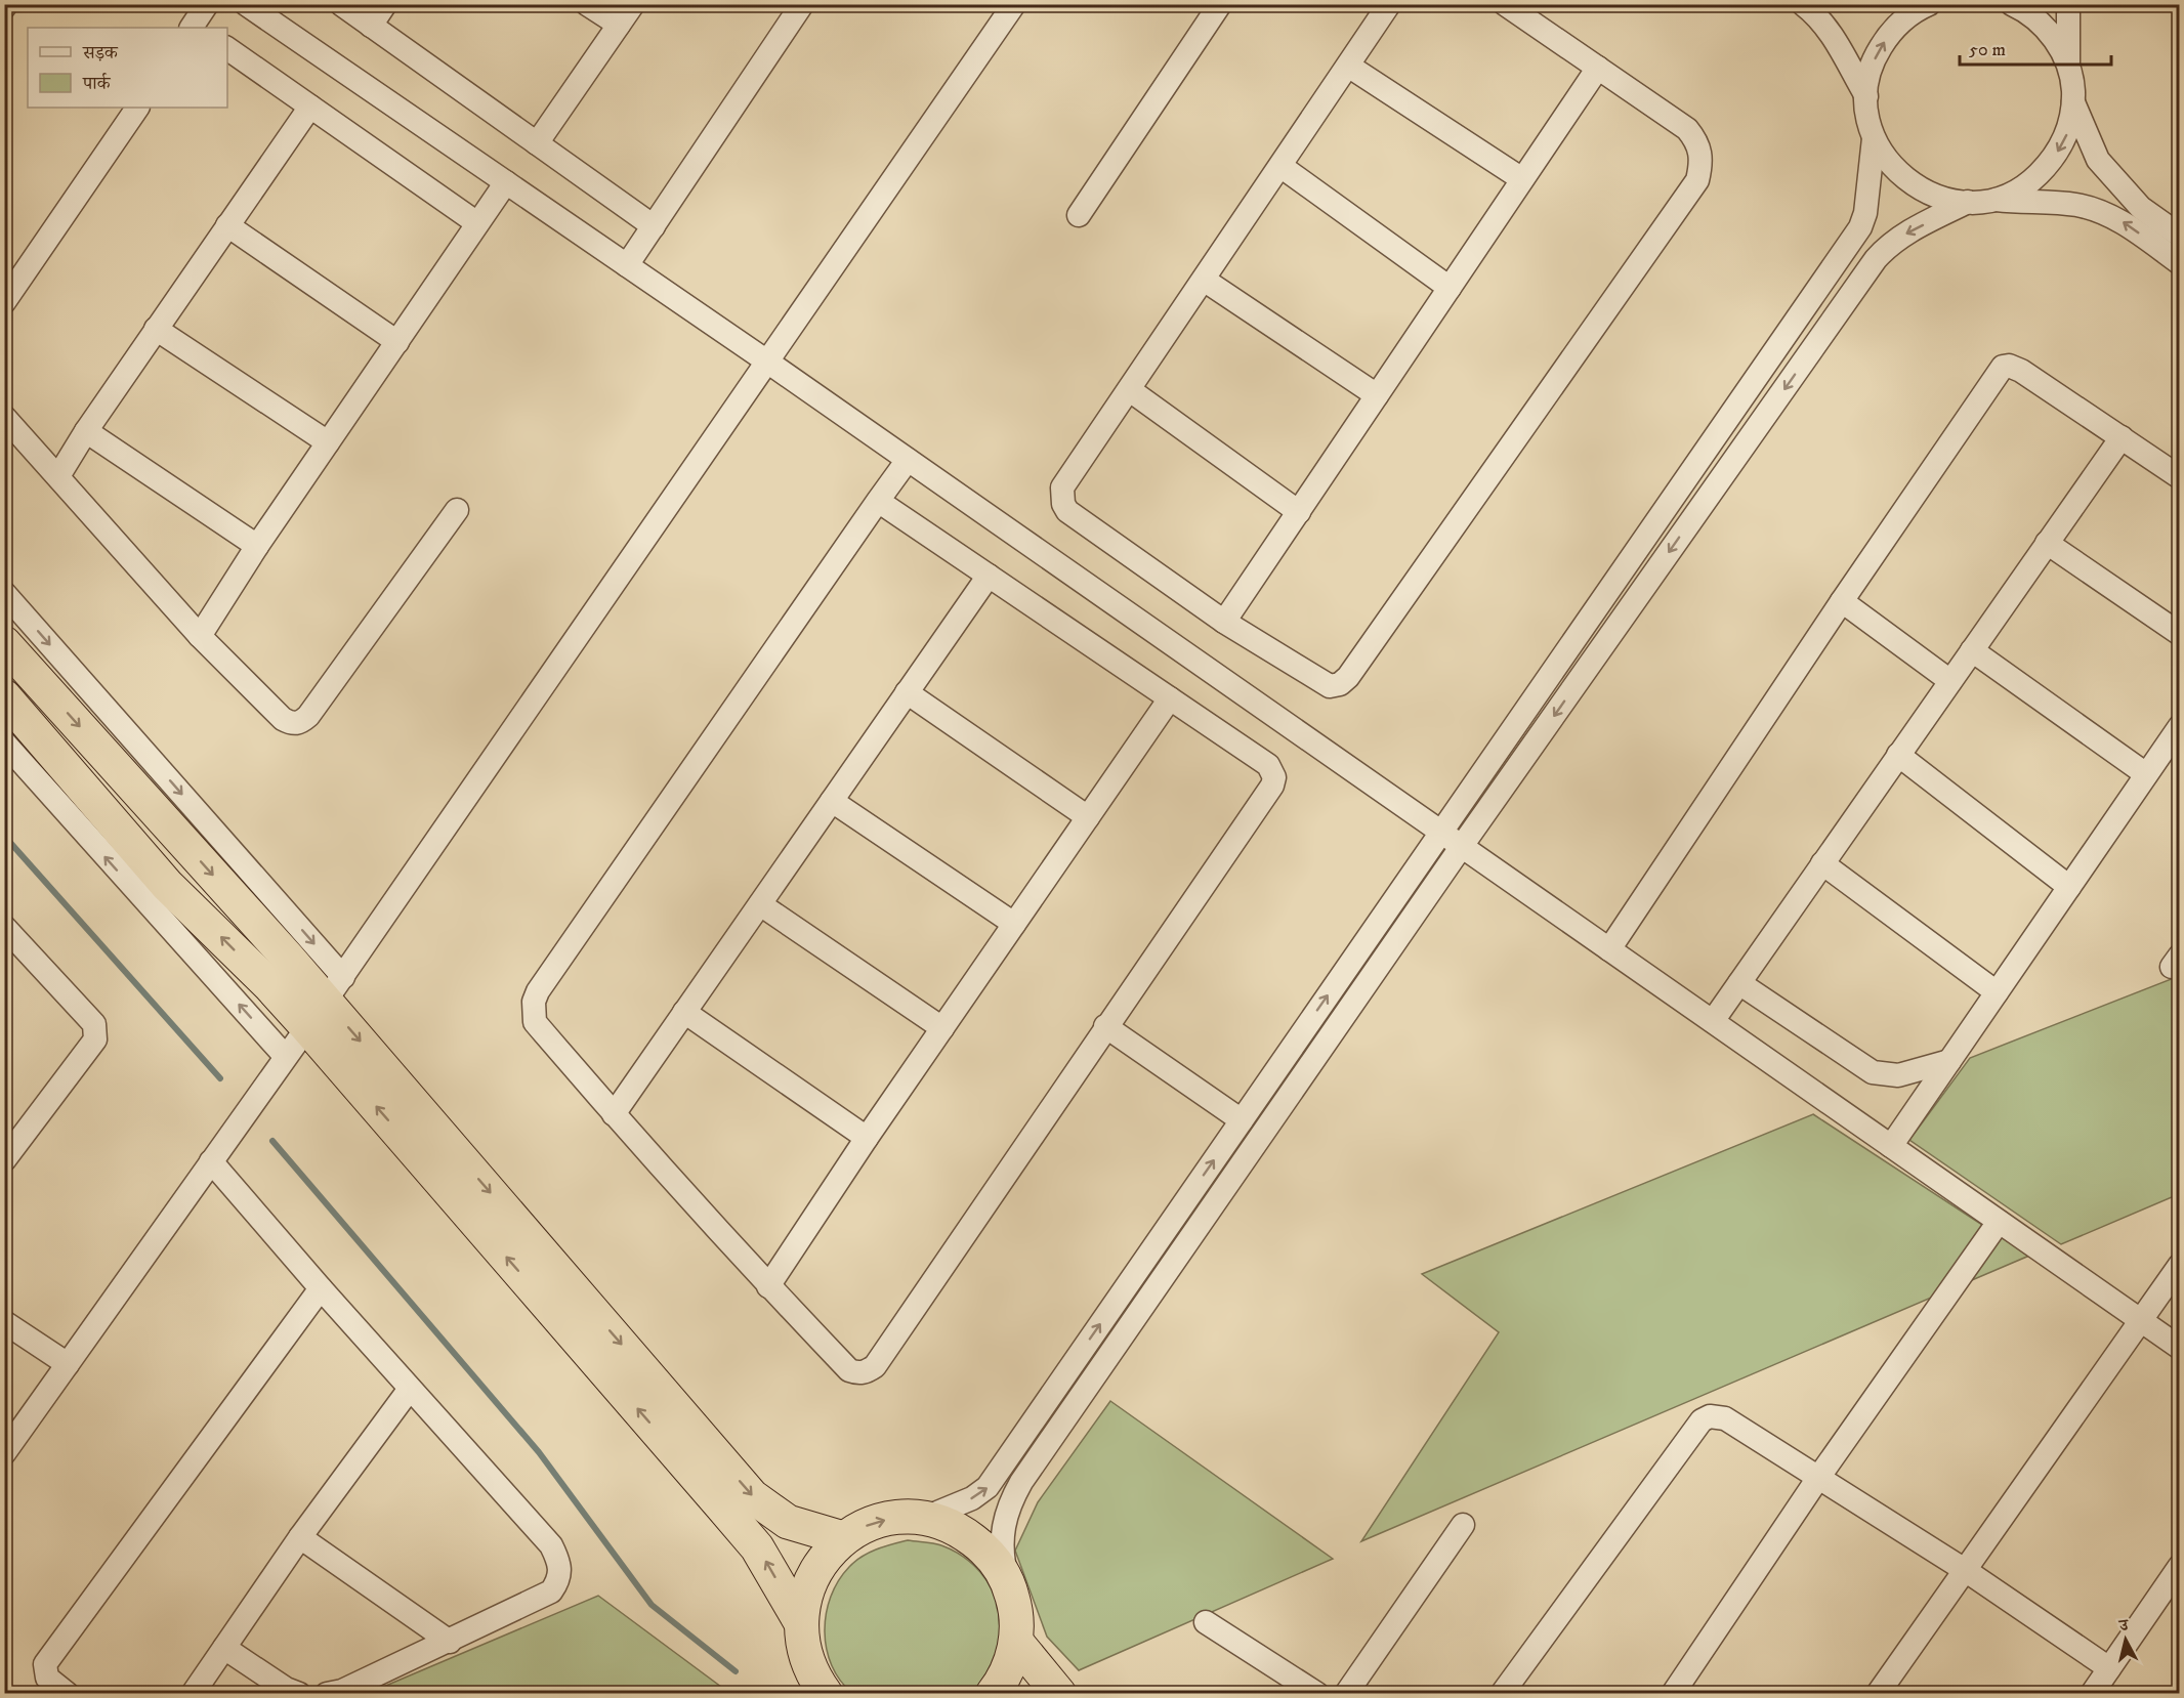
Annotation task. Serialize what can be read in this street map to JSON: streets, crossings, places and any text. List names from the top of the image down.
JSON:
{
  "legend": ["सड़क", "पार्क"],
  "scale_bar": "50 m",
  "north": "top"
}
